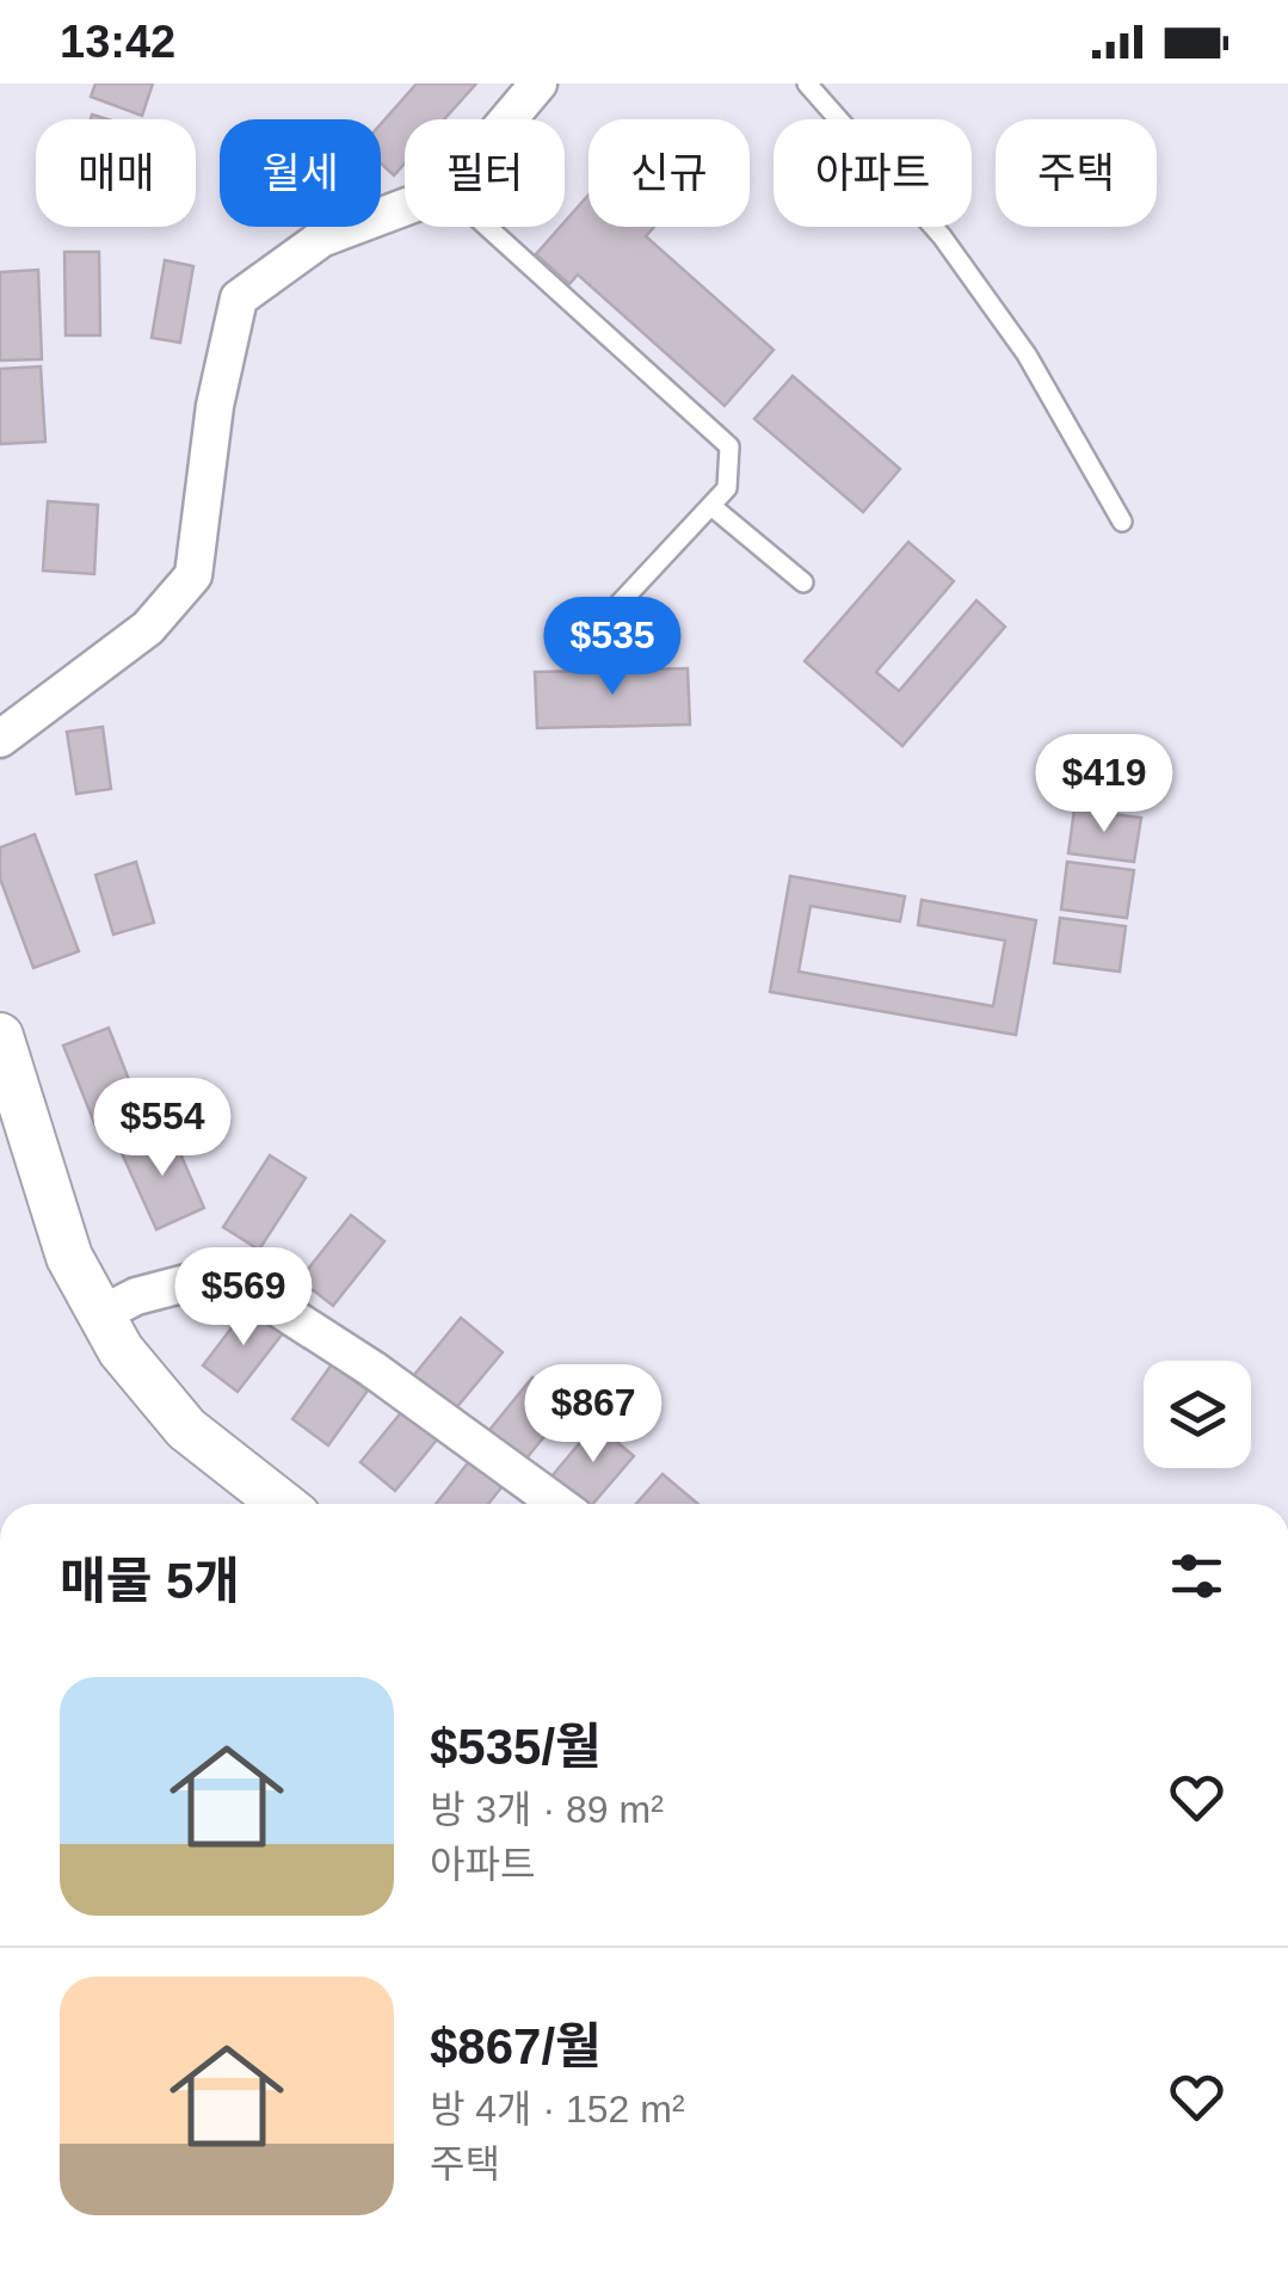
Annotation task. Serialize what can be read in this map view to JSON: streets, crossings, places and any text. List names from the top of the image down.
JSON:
{
  "page": {
    "status": "13:42",
    "chip": [
      "매매",
      "월세",
      "필터",
      "신규",
      "아파트",
      "주택"
    ],
    "price": [
      "$535",
      "$419",
      "$554",
      "$569",
      "$867"
    ],
    "heading": "매물 5개",
    "list": [
      {
        "name": "$535/월",
        "note": "방 3개 · 89 m² · 아파트"
      },
      {
        "name": "$867/월",
        "note": "방 4개 · 152 m² · 주택"
      }
    ]
  }
}
